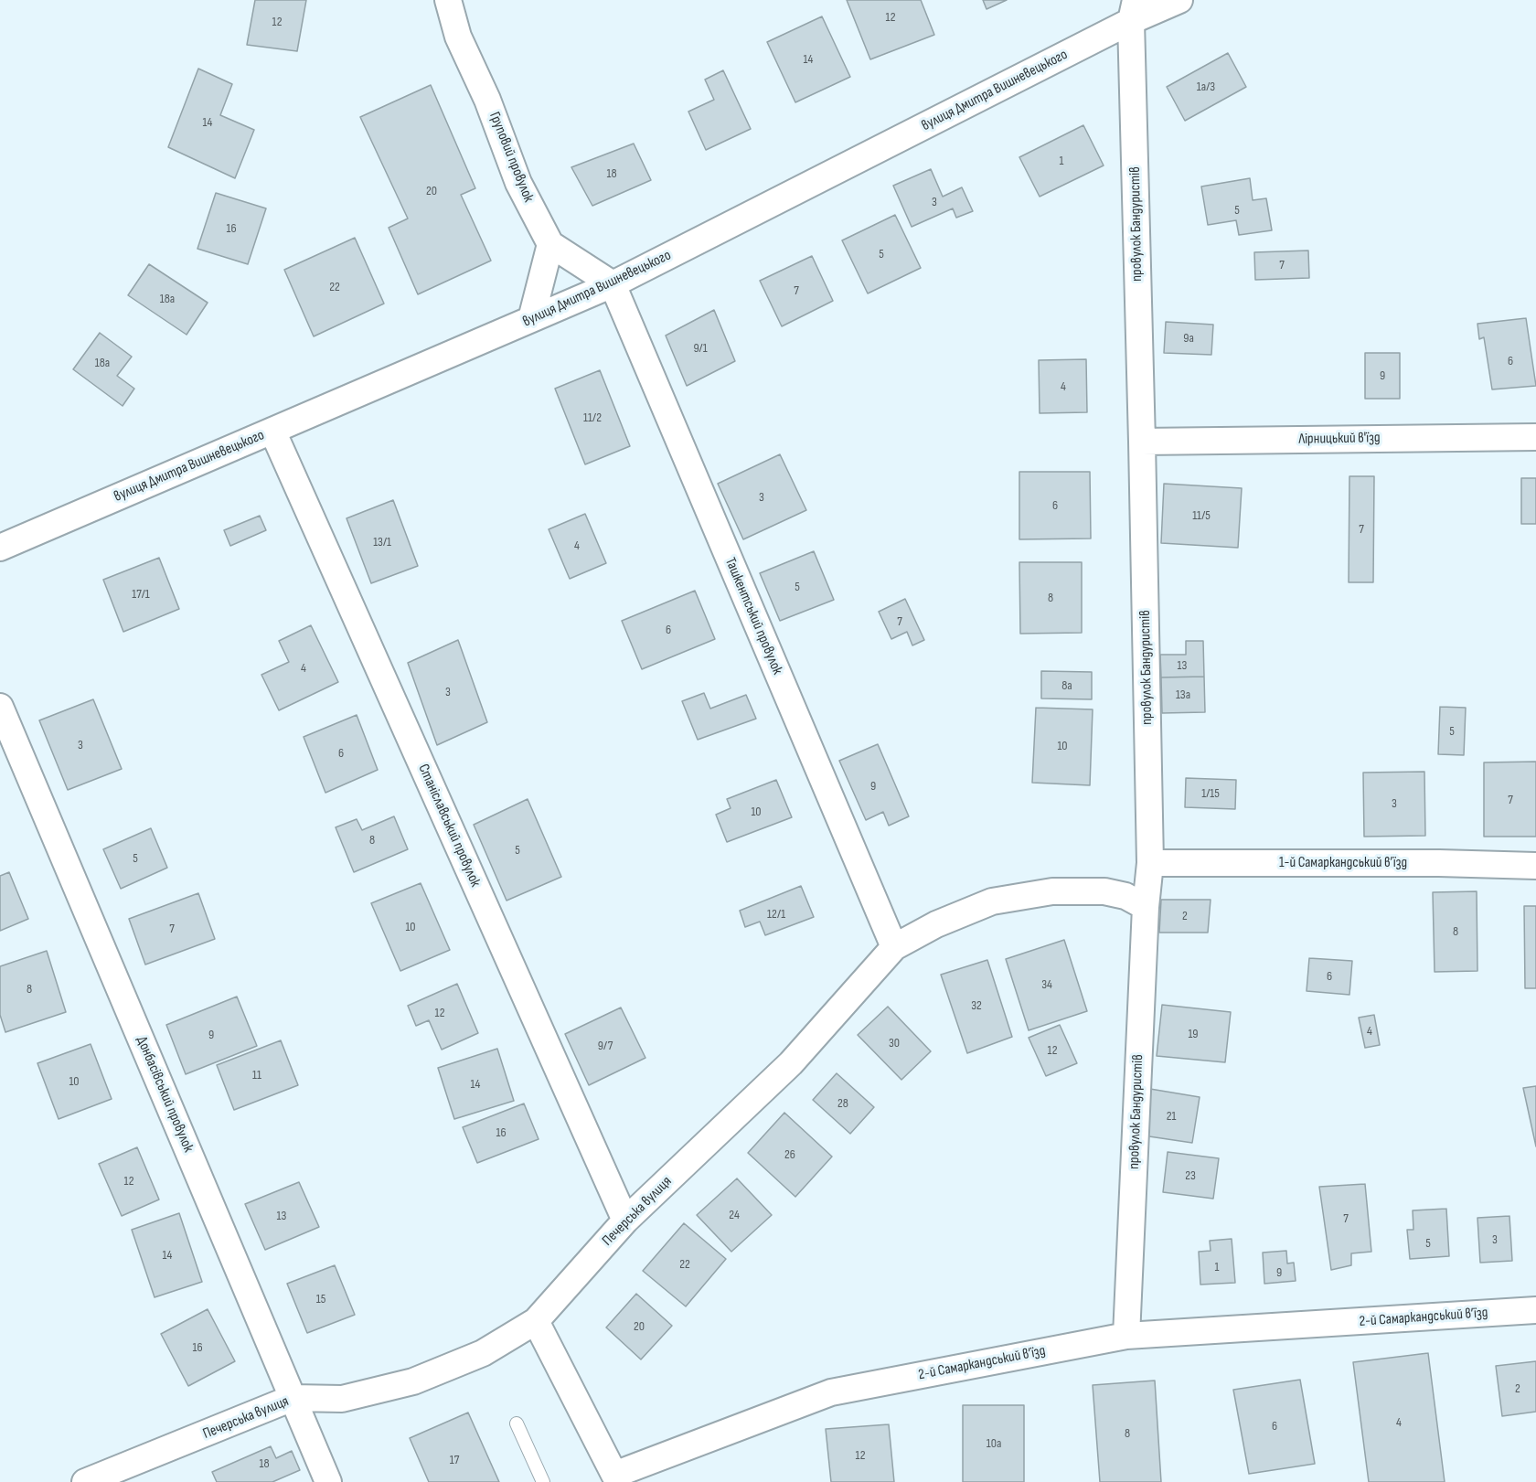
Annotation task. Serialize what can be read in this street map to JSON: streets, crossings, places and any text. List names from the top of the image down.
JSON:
{
  "streets": {
    "street": [
      "вулиця Дмитра Вишневецького",
      "Груповий провулок",
      "провулок Бандуристів",
      "Лірницький в'їзд",
      "Ташкентський провулок",
      "Станіславський провулок",
      "1-й Самаркандський в’їзд",
      "Донбасівський провулок",
      "Печерська вулиця",
      "2-й Самаркандський в’їзд"
    ]
  },
  "crossings": [
    ["вулиця Дмитра Вишневецького", "Груповий провулок"],
    ["вулиця Дмитра Вишневецького", "провулок Бандуристів"],
    ["вулиця Дмитра Вишневецького", "Ташкентський провулок"],
    ["вулиця Дмитра Вишневецького", "Станіславський провулок"],
    ["Груповий провулок", "Ташкентський провулок"],
    ["провулок Бандуристів", "Лірницький в'їзд"],
    ["провулок Бандуристів", "1-й Самаркандський в’їзд"],
    ["провулок Бандуристів", "Печерська вулиця"],
    ["провулок Бандуристів", "2-й Самаркандський в’їзд"],
    ["Ташкентський провулок", "Печерська вулиця"],
    ["Станіславський провулок", "Печерська вулиця"],
    ["Донбасівський провулок", "Печерська вулиця"],
    ["Печерська вулиця", "2-й Самаркандський в’їзд"]
  ],
  "house_numbers": [
    "12",
    "12",
    "14",
    "1а/3",
    "14",
    "1",
    "18",
    "20",
    "3",
    "5",
    "16",
    "5",
    "7",
    "22",
    "7",
    "18а",
    "9а",
    "9/1",
    "6",
    "18а",
    "9",
    "4",
    "11/2",
    "3",
    "6",
    "11/5",
    "7",
    "13/1",
    "4",
    "5",
    "17/1",
    "8",
    "7",
    "6",
    "13",
    "4",
    "8а",
    "3",
    "13а",
    "5",
    "3",
    "10",
    "6",
    "9",
    "1/15",
    "7",
    "3",
    "10",
    "8",
    "5",
    "5",
    "12/1",
    "2",
    "10",
    "7",
    "8",
    "6",
    "34",
    "8",
    "32",
    "12",
    "4",
    "19",
    "9",
    "30",
    "9/7",
    "12",
    "11",
    "10",
    "14",
    "28",
    "21",
    "16",
    "26",
    "23",
    "12",
    "24",
    "13",
    "7",
    "3",
    "5",
    "14",
    "22",
    "1",
    "9",
    "15",
    "20",
    "16",
    "2",
    "4",
    "6",
    "8",
    "10а",
    "12",
    "17",
    "18"
  ]
}
